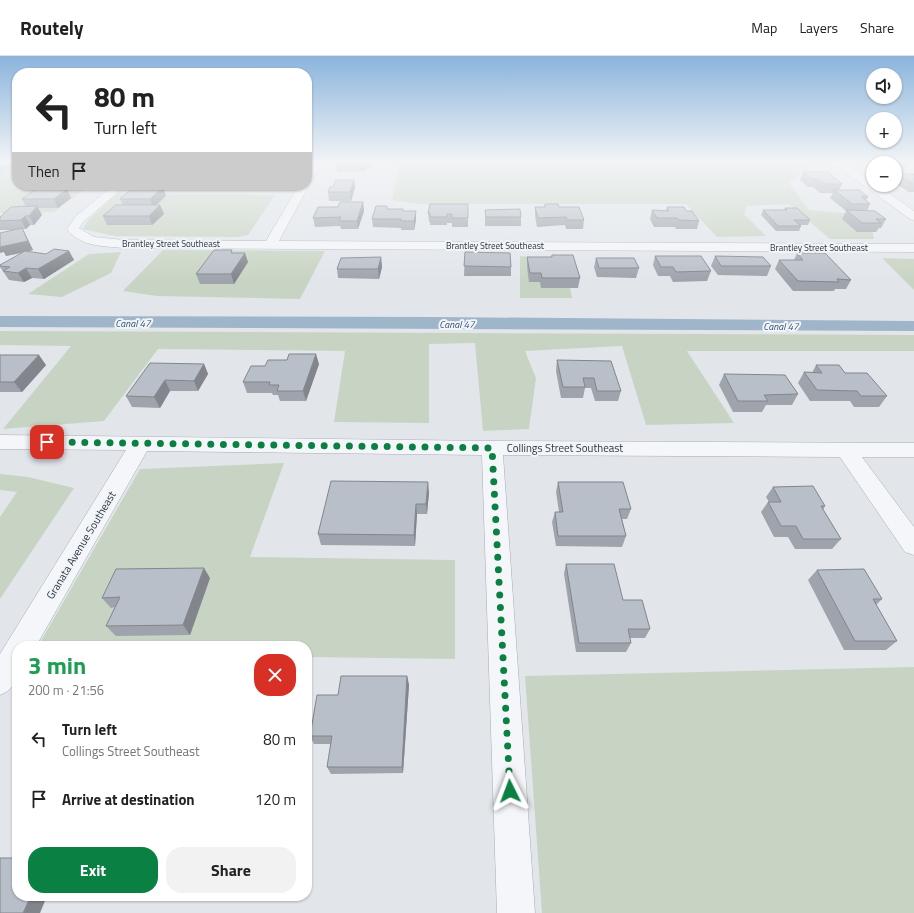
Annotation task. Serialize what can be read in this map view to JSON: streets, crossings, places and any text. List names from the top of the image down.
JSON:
{
  "streets": {
    "street": ["Brantley Street Southeast", "Collings Street Southeast", "Granata Avenue Southeast"]
  },
  "crossings": [
    ["Collings Street Southeast", "Granata Avenue Southeast"]
  ],
  "water": ["Canal 47"],
  "page": {
    "header": "Routely",
    "nav": ["Map", "Layers", "Share"],
    "map_buttons": ["+", "−"],
    "turn": ["80 m", "Turn left"],
    "then": "Then",
    "heading": ["3 min", "200 m · 21:56"],
    "list": [
      {
        "name": "Turn left",
        "note": "Collings Street Southeast",
        "value": "80 m"
      },
      {
        "name": "Arrive at destination",
        "value": "120 m"
      }
    ],
    "buttons": ["Exit", "Share"]
  }
}
